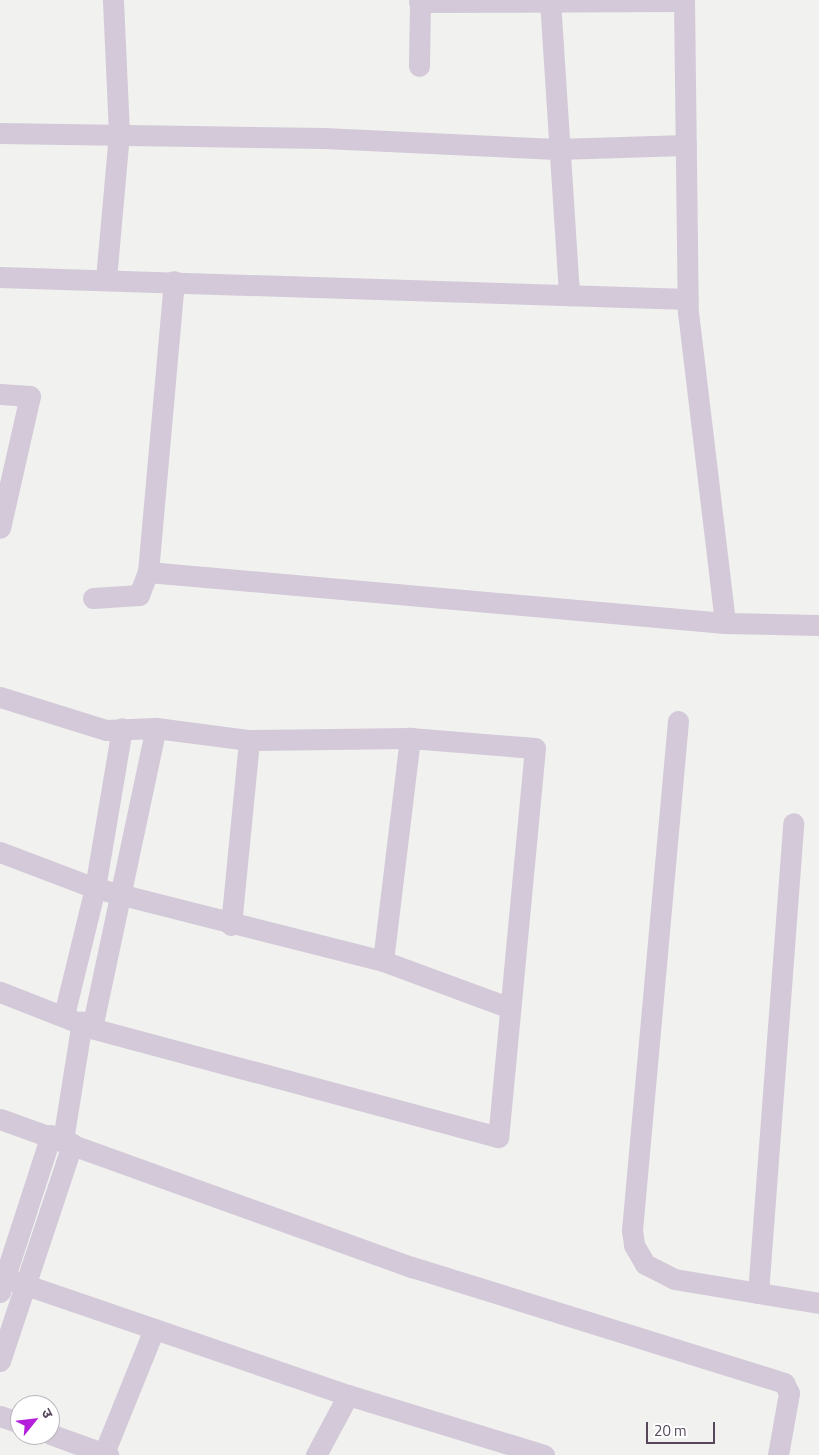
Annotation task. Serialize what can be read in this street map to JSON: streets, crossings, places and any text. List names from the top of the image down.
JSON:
{
  "scale_bar": "20 m",
  "north": "top right"
}
